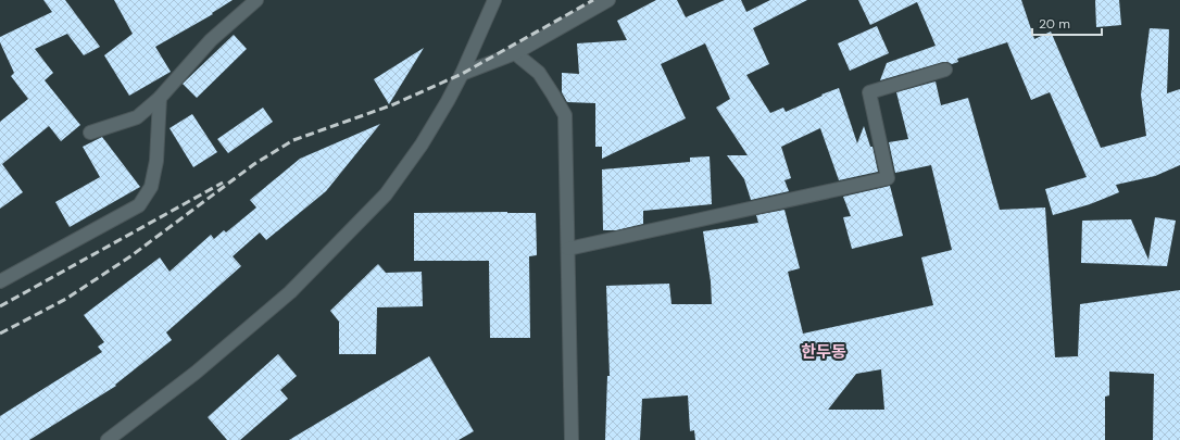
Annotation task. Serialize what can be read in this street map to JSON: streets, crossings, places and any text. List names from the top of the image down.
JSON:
{
  "districts": ["한두동"],
  "scale_bar": "20 m"
}
